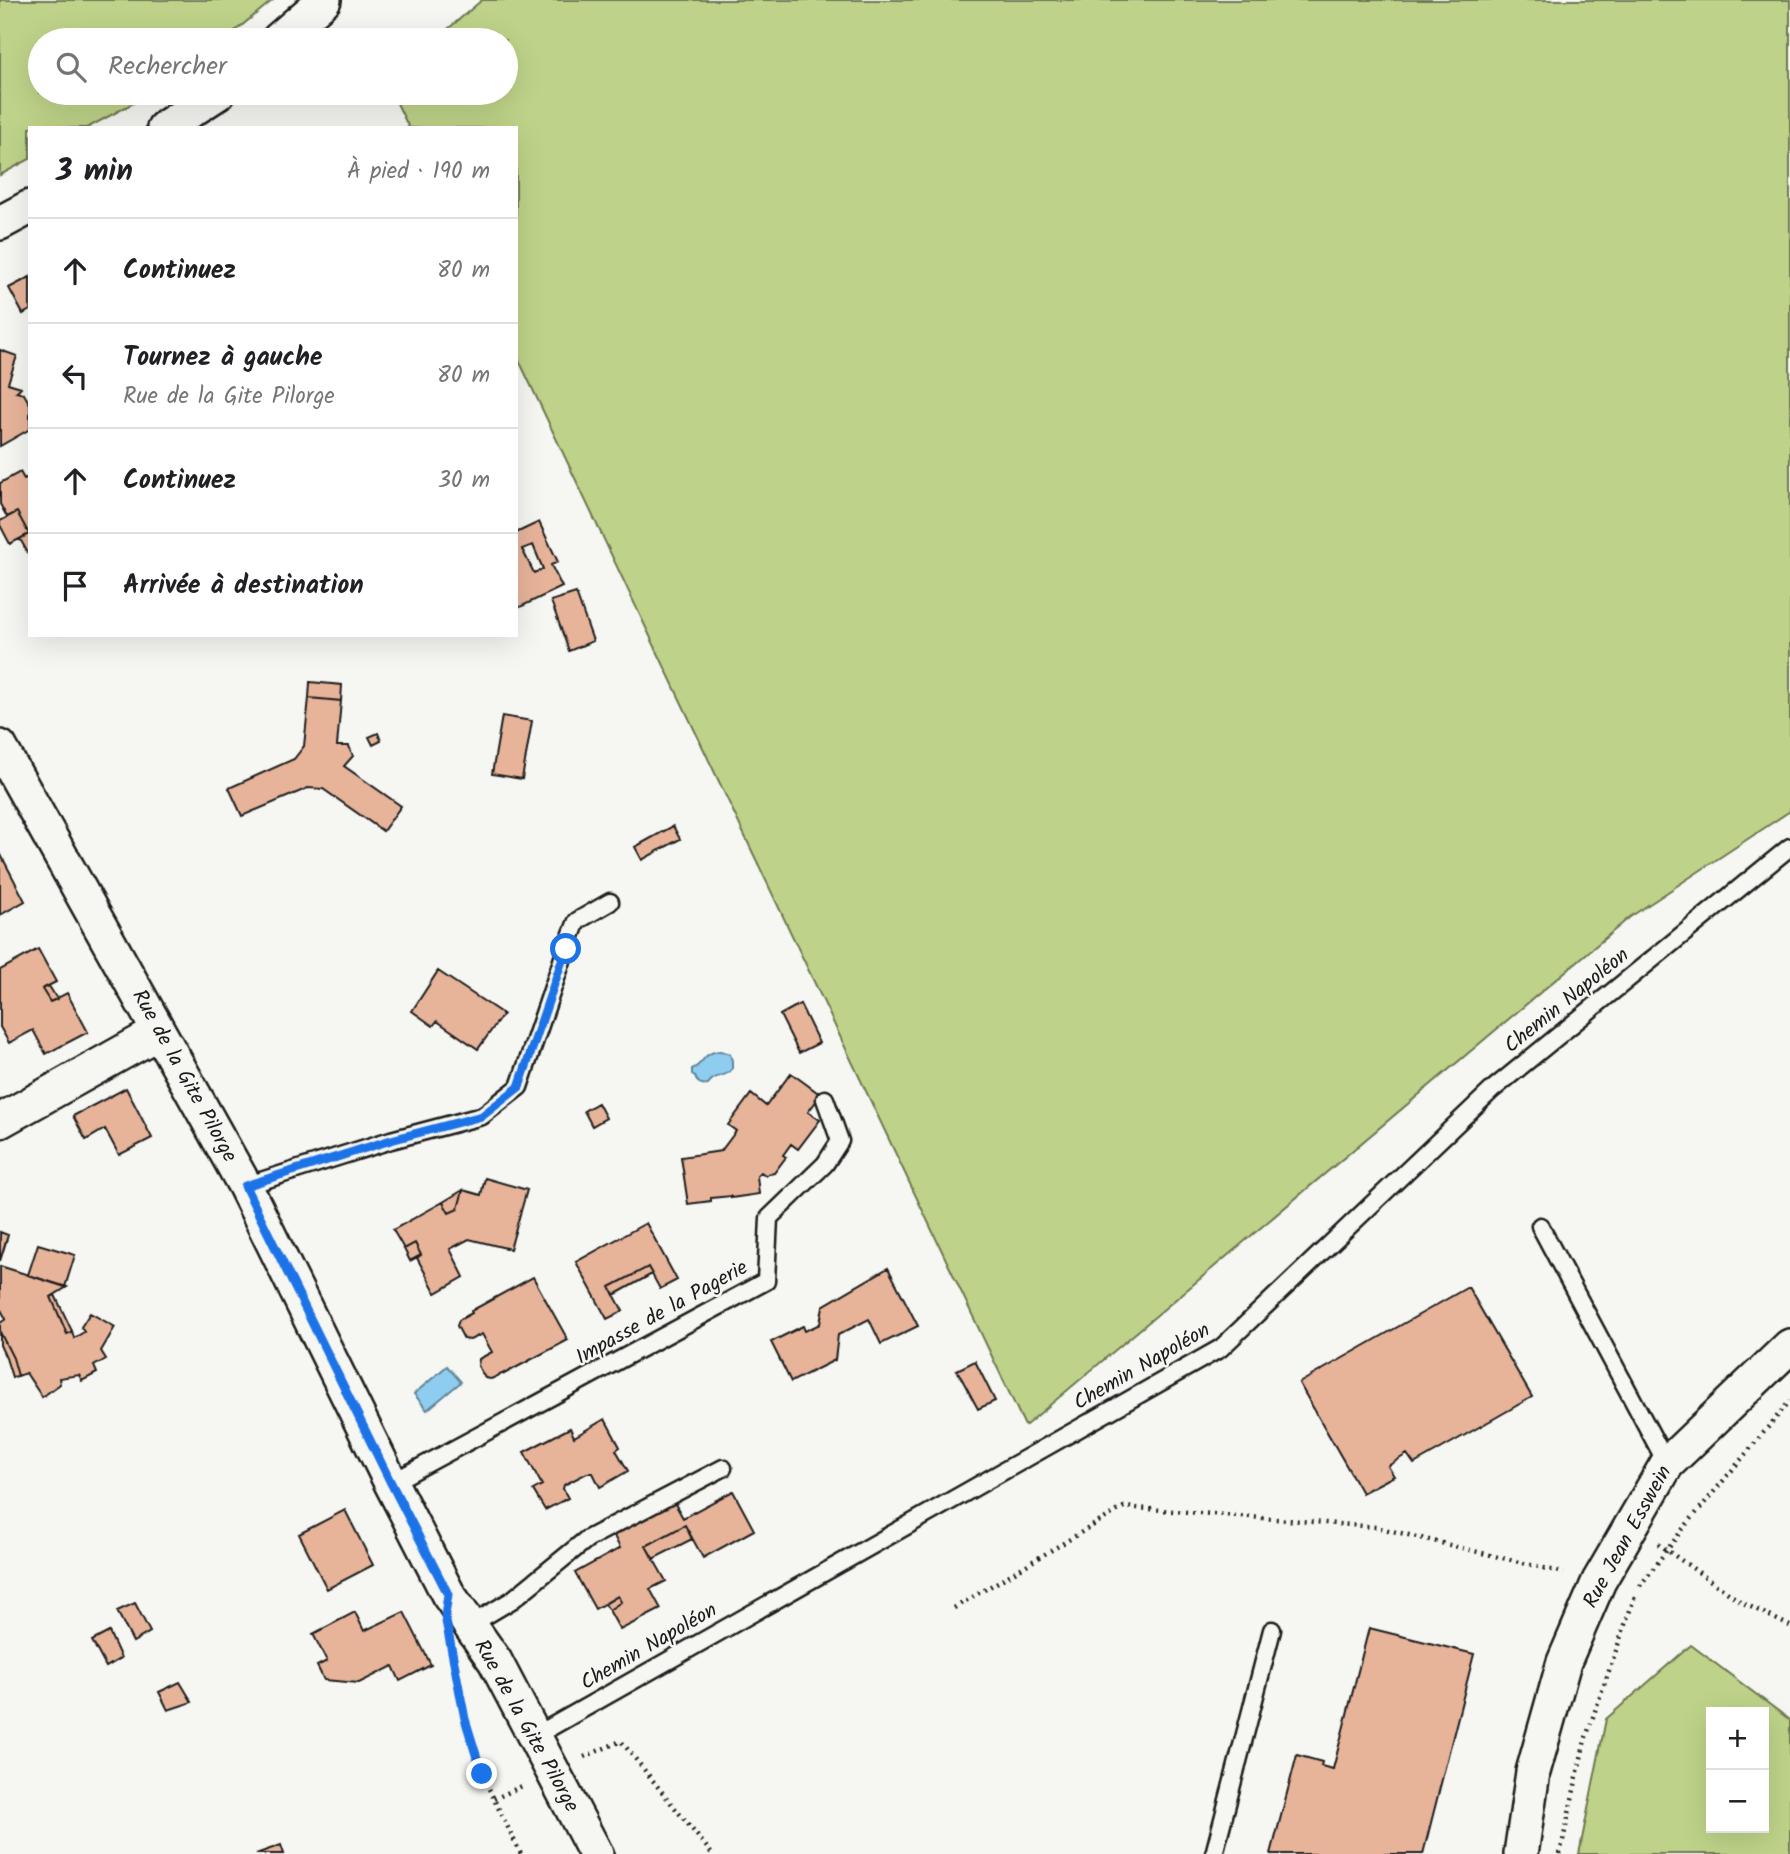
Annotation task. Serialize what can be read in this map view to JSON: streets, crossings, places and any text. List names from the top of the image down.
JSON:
{
  "streets": {
    "street": ["Rue de la Gite Pilorge", "Rue Jean Esswein"],
    "lane": ["Chemin Napoléon", "Impasse de la Pagerie"]
  },
  "crossings": [
    ["Chemin Napoléon", "Rue de la Gite Pilorge"],
    ["Rue de la Gite Pilorge", "Impasse de la Pagerie"]
  ],
  "page": {
    "search": "Rechercher",
    "heading": ["3 min", "À pied · 190 m"],
    "list": [
      ["Continuez", "80 m"],
      ["Tournez à gauche", "Rue de la Gite Pilorge", "80 m"],
      ["Continuez", "30 m"],
      "Arrivée à destination"
    ],
    "map_buttons": ["+", "−"]
  }
}
